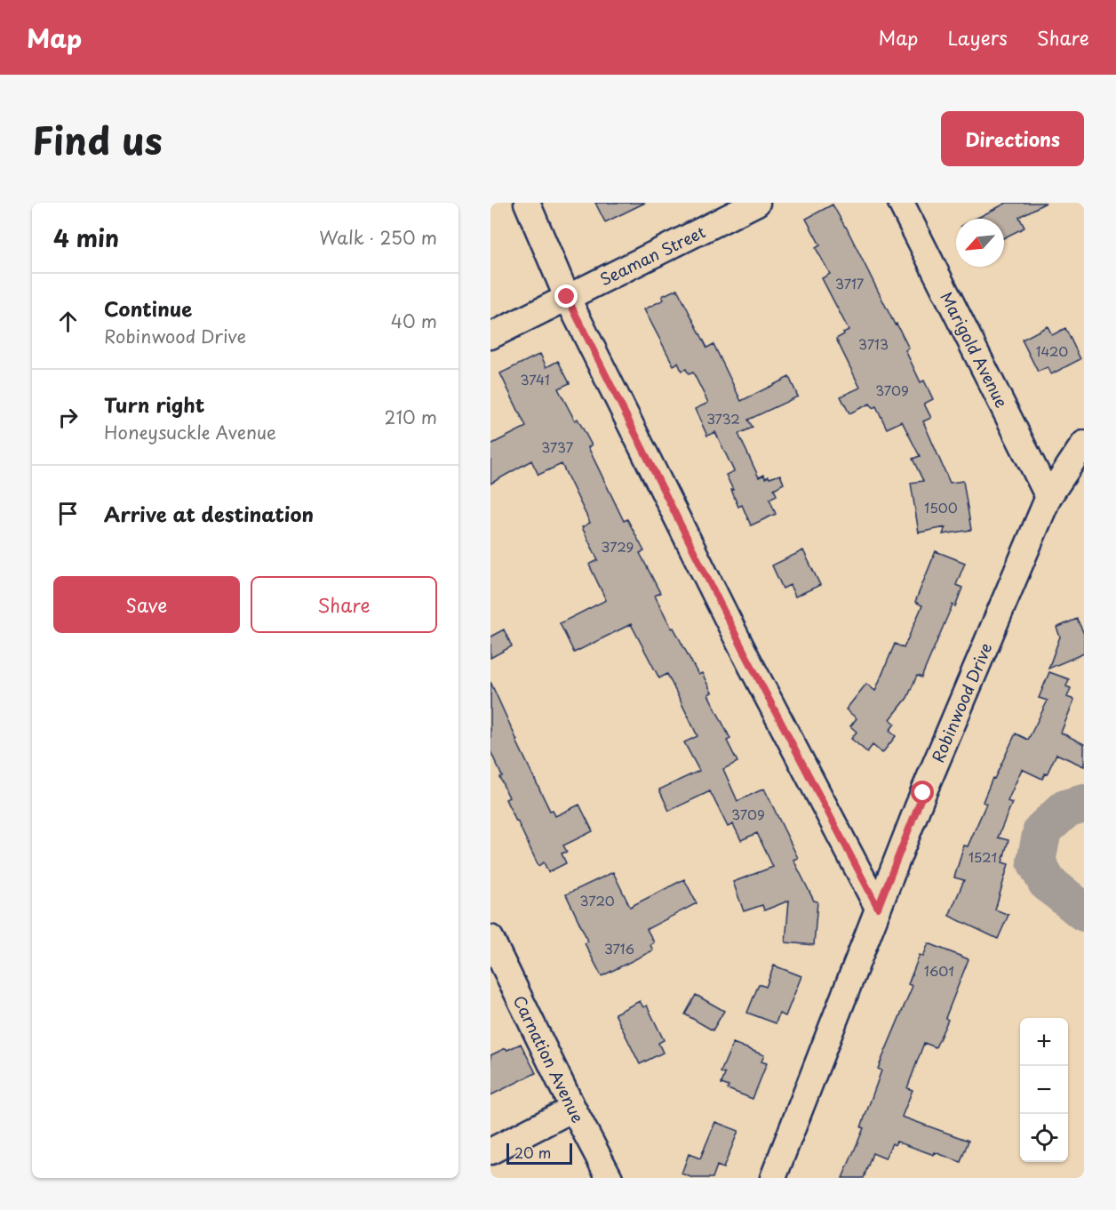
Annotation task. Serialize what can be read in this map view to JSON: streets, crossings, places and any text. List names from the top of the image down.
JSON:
{
  "streets": {
    "street": [
      "Seaman Street",
      "Marigold Avenue",
      "Robinwood Drive",
      "Carnation Avenue"
    ]
  },
  "crossings": [
    ["Marigold Avenue", "Robinwood Drive"]
  ],
  "house_numbers": [
    "3717",
    "3713",
    "1420",
    "3741",
    "3709",
    "3732",
    "3737",
    "1500",
    "3729",
    "3709",
    "1521",
    "3720",
    "3716",
    "1601"
  ],
  "scale_bar": "20 m",
  "north": "bottom left",
  "page": {
    "header": "Map",
    "nav": ["Map", "Layers", "Share"],
    "title": "Find us",
    "buttons": [
      "Directions",
      ["Save", "Share"]
    ],
    "heading": ["4 min", "Walk · 250 m"],
    "list": [
      ["Continue", "Robinwood Drive", "40 m"],
      ["Turn right", "Honeysuckle Avenue", "210 m"],
      "Arrive at destination"
    ],
    "map_buttons": ["+", "−"],
    "scale": "20 m"
  }
}
